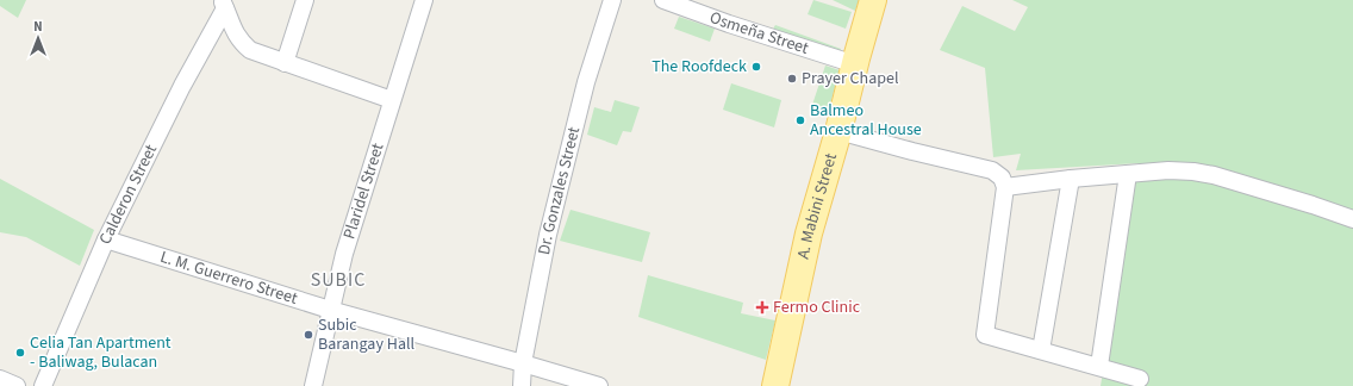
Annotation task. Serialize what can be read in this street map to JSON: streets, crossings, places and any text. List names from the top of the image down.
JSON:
{
  "streets": {
    "main road": ["A. Mabini Street"],
    "street": [
      "Osmeña Street",
      "Plaridel Street",
      "Dr. Gonzales Street",
      "Calderon Street",
      "L. M. Guerrero Street"
    ]
  },
  "crossings": [
    ["Osmeña Street", "A. Mabini Street"],
    ["Plaridel Street", "L. M. Guerrero Street"],
    ["Dr. Gonzales Street", "L. M. Guerrero Street"],
    ["Calderon Street", "L. M. Guerrero Street"]
  ],
  "districts": ["SUBIC"],
  "places": {
    "other": [
      "The Roofdeck",
      "Prayer Chapel",
      "Balmeo Ancestral House",
      "Subic Barangay Hall",
      "Celia Tan Apartment - Baliwag, Bulacan"
    ],
    "health": ["Fermo Clinic"]
  },
  "north": "top"
}
